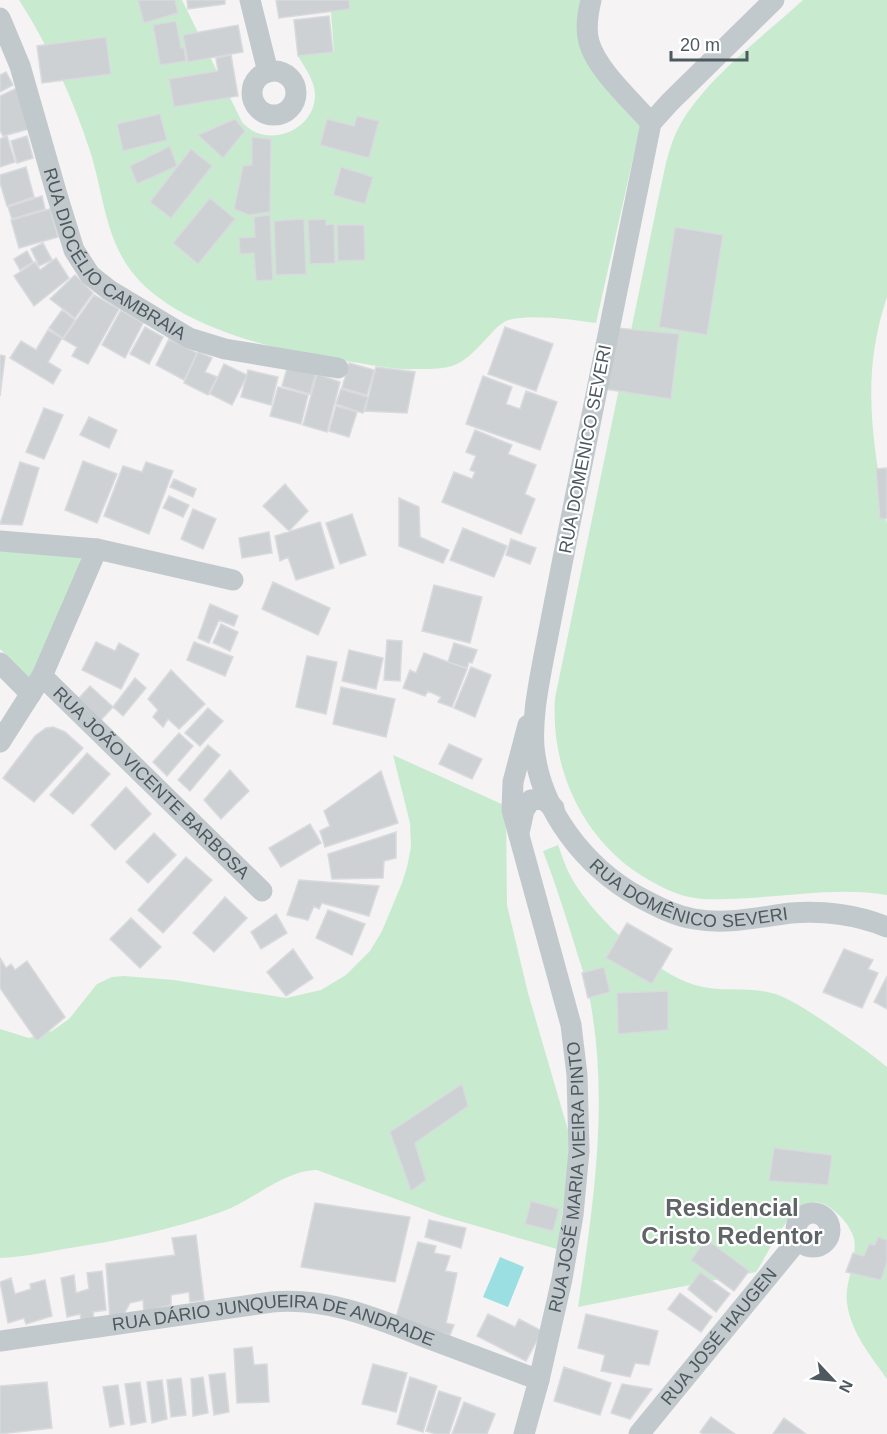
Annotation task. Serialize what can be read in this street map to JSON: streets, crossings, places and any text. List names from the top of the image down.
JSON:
{
  "streets": {
    "street": [
      "RUA DIOCÉLIO CAMBRAIA",
      "RUA DOMENICO SEVERI",
      "RUA JOÃO VICENTE BARBOSA",
      "RUA DOMÊNICO SEVERI",
      "RUA JOSÉ MARIA VIEIRA PINTO",
      "RUA DÁRIO JUNQUEIRA DE ANDRADE",
      "RUA JOSÉ HAUGEN"
    ]
  },
  "crossings": [
    ["RUA DOMENICO SEVERI", "RUA DOMÊNICO SEVERI"],
    ["RUA DOMENICO SEVERI", "RUA JOSÉ MARIA VIEIRA PINTO"],
    ["RUA JOSÉ MARIA VIEIRA PINTO", "RUA DÁRIO JUNQUEIRA DE ANDRADE"]
  ],
  "districts": ["Residencial Cristo Redentor"],
  "scale_bar": "20 m",
  "north": "bottom right"
}
